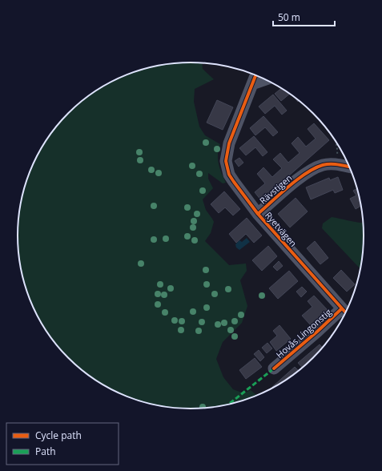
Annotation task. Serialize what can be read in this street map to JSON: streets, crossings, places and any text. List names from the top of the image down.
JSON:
{
  "streets": {
    "street": ["Rävstigen", "Ryetvägen", "Hovås Lingonstig"]
  },
  "crossings": [
    ["Rävstigen", "Ryetvägen"],
    ["Ryetvägen", "Hovås Lingonstig"]
  ],
  "legend": ["Cycle path", "Path"],
  "scale_bar": "50 m"
}
